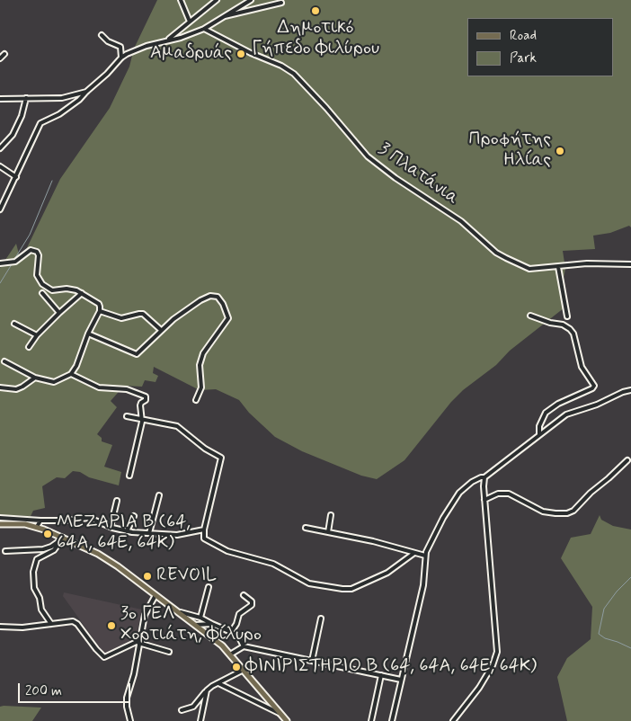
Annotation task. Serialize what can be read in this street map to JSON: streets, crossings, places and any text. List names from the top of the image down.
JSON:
{
  "streets": {
    "street": ["3 Πλατάνια"]
  },
  "places": [
    "Δημοτικό Γήπεδο Φιλύρου",
    "Αμαδρυάς",
    "Προφήτης Ηλίας",
    "ΜΕΖΑΡΙΑ B (64, 64Α, 64Ε, 64Κ)",
    "REVOIL",
    "3ο ΓΕΛ Χορτιάτη, Φίλυρο",
    "ΦΙΝΙΡΙΣΤΗΡΙΟ B (64, 64Α, 64Ε, 64Κ)"
  ],
  "legend": ["Road", "Park"],
  "scale_bar": "200 m"
}
